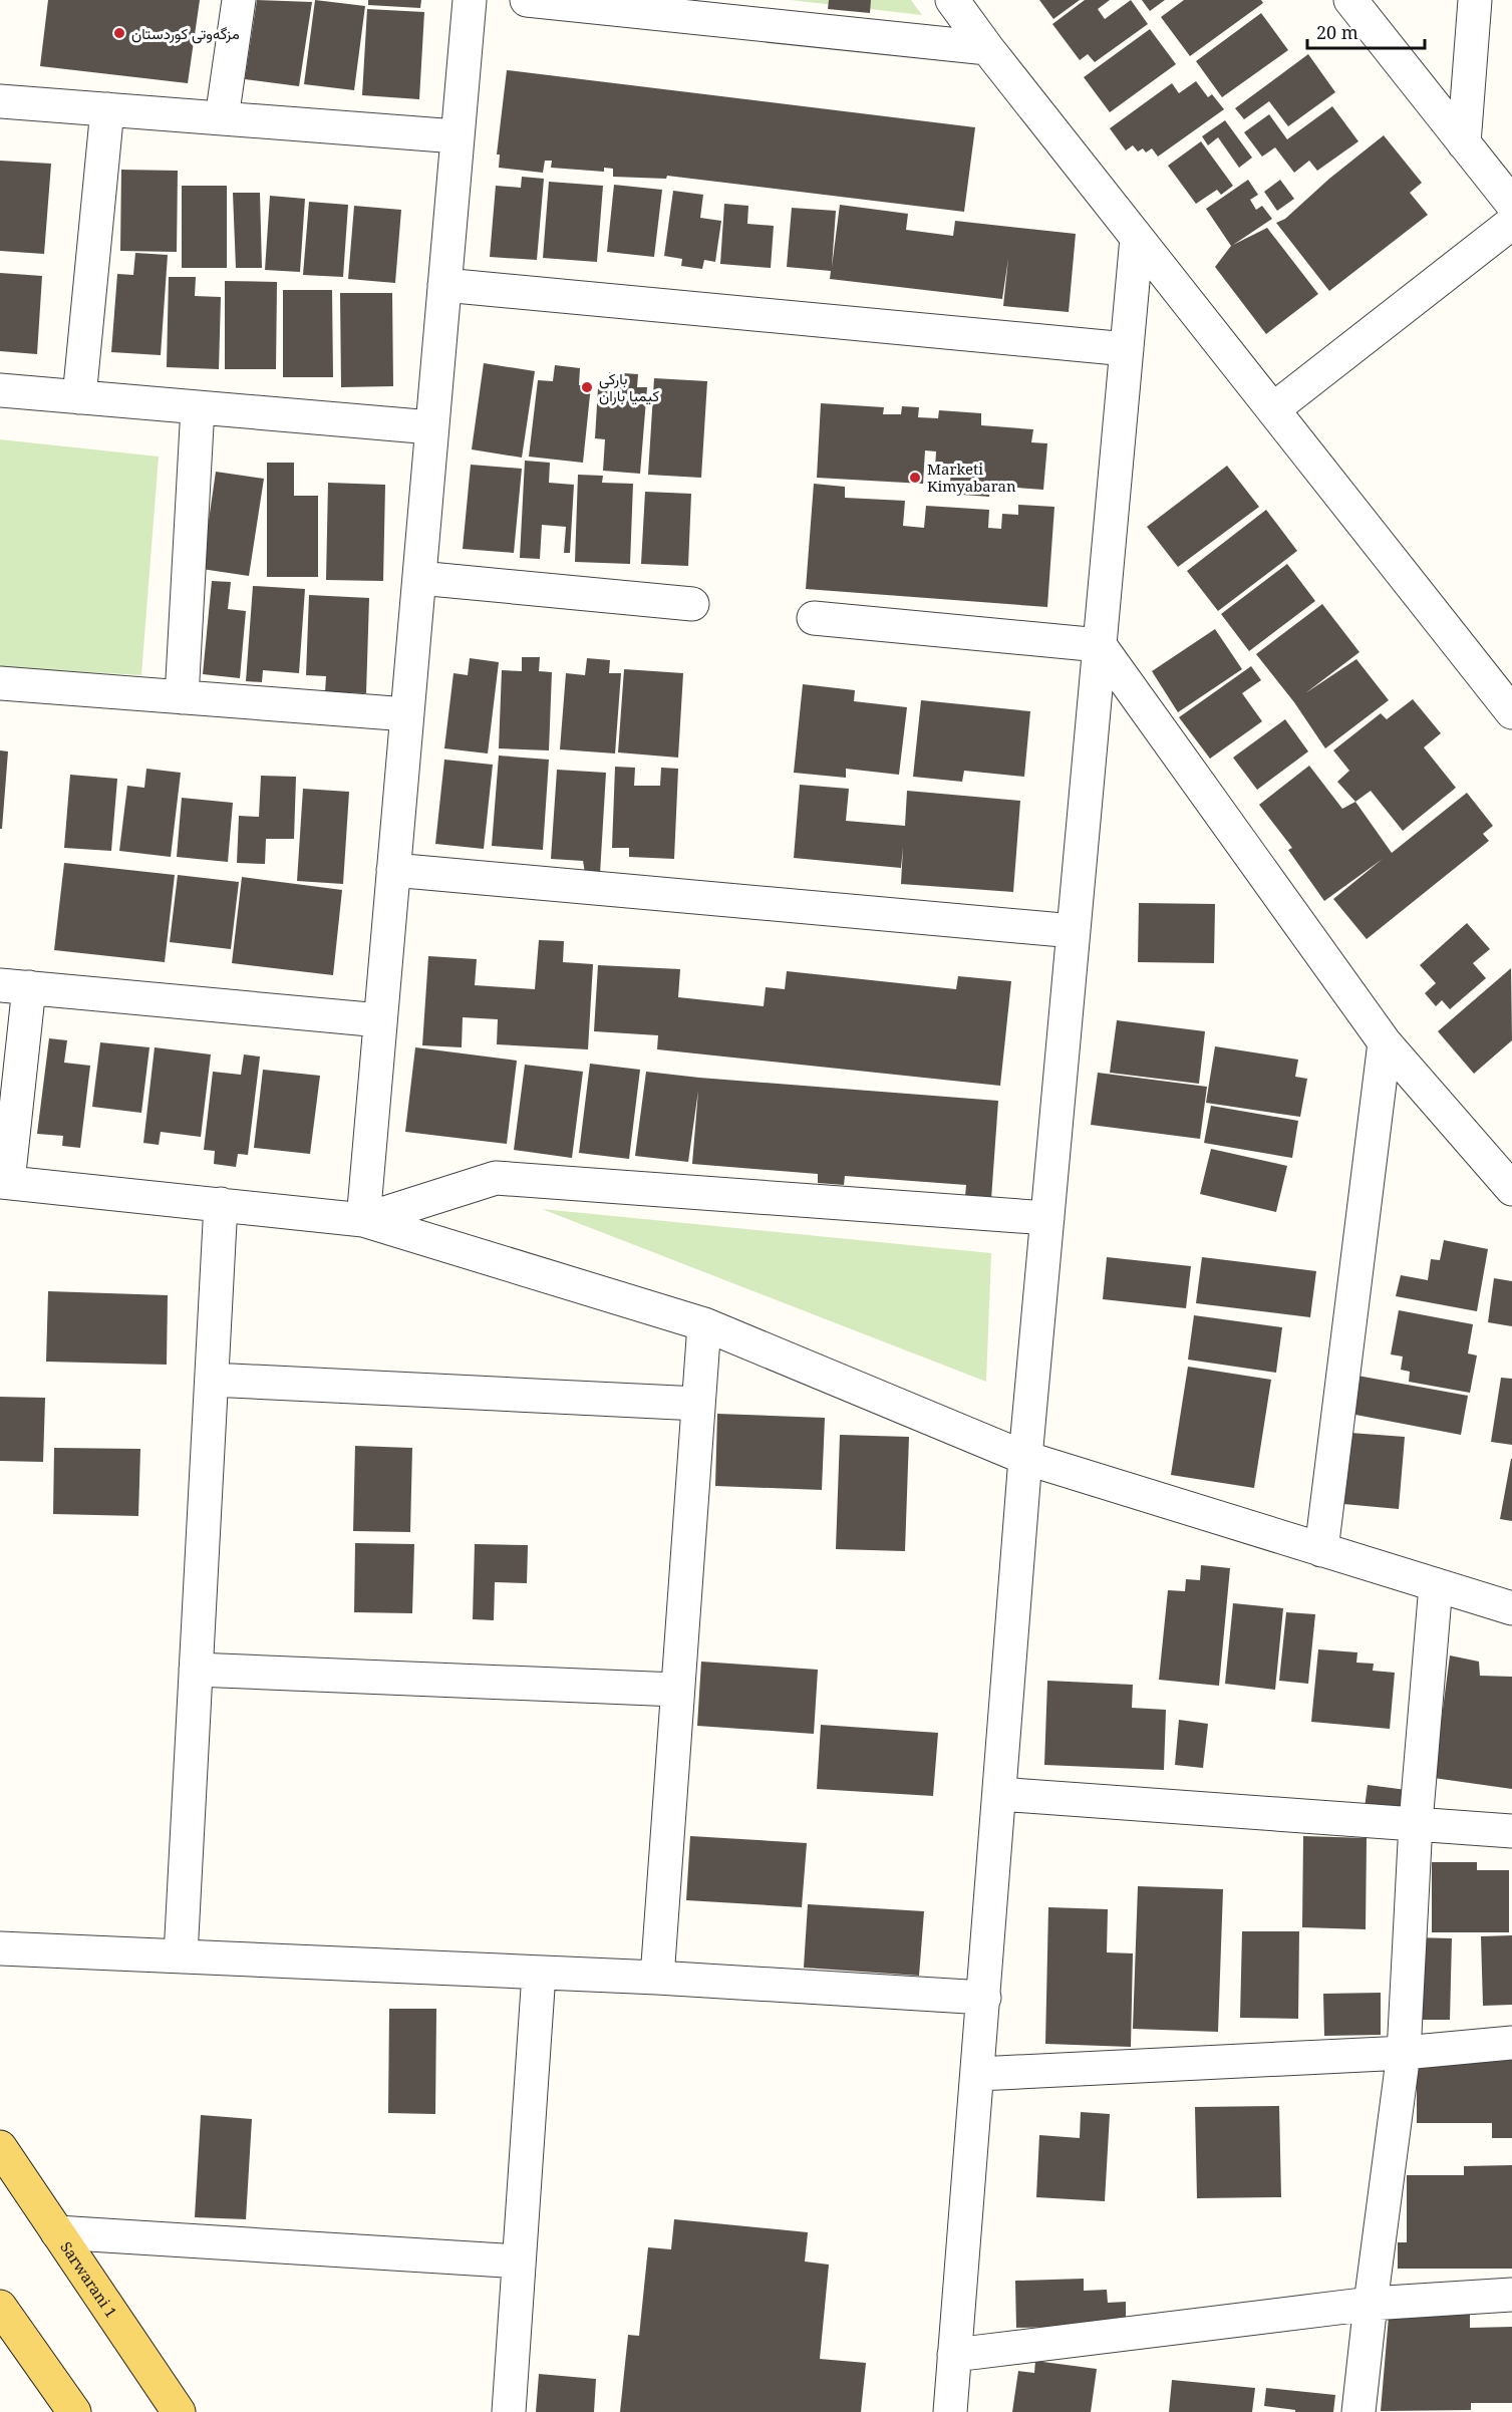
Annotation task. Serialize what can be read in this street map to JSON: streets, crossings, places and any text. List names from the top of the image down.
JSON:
{
  "streets": {
    "main road": ["Sarwarani 1"]
  },
  "places": ["مزگەوتی کوردستان", "باركى كيميا باران", "Marketi Kimyabaran"],
  "scale_bar": "20 m"
}
